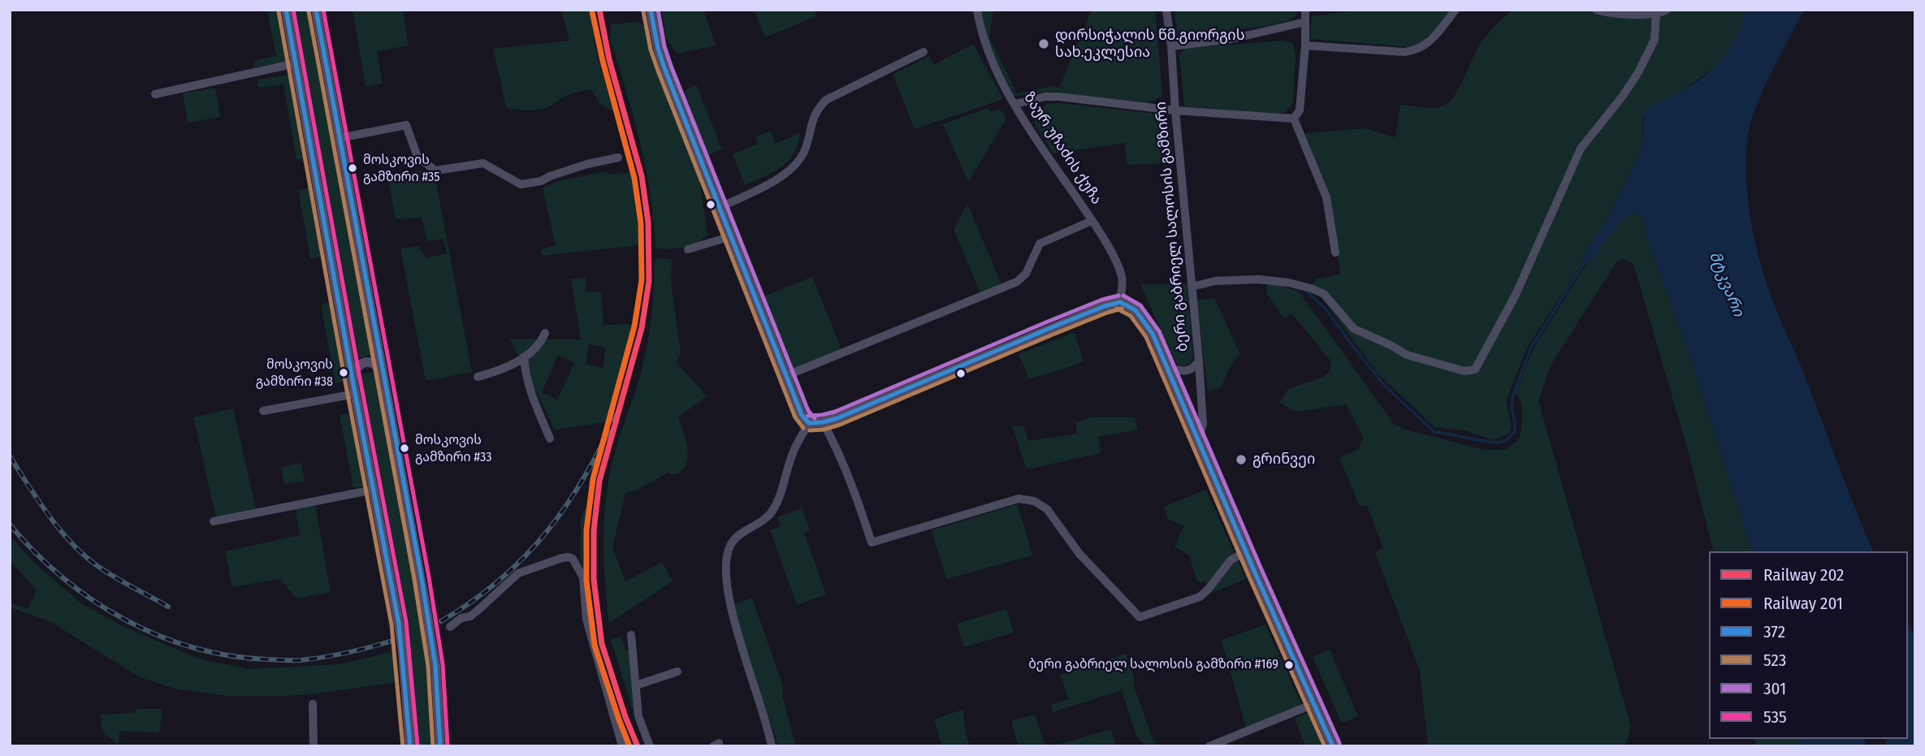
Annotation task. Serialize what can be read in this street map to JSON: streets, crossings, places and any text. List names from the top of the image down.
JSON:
{
  "streets": {
    "main road": ["ბერი გაბრიელ სალოსის გამზირი"],
    "street": ["ზაურ უჩაძის ქუჩა"]
  },
  "crossings": [
    ["ზაურ უჩაძის ქუჩა", "ბერი გაბრიელ სალოსის გამზირი"]
  ],
  "water": ["მტკვარი"],
  "places": [
    "დირსიჭალის წმ.გიორგის სახ.ეკლესია",
    "მოსკოვის გამზირი #35",
    "მოსკოვის გამზირი #38",
    "მოსკოვის გამზირი #33",
    "გრინვეი",
    "ბერი გაბრიელ სალოსის გამზირი #169"
  ],
  "lines": [
    "rail line 202",
    "transit line 372",
    "transit line 301",
    "transit line 535",
    "rail line 201",
    "transit line 523"
  ],
  "legend": [
    "Railway 202",
    "Railway 201",
    "372",
    "523",
    "301",
    "535"
  ]
}
